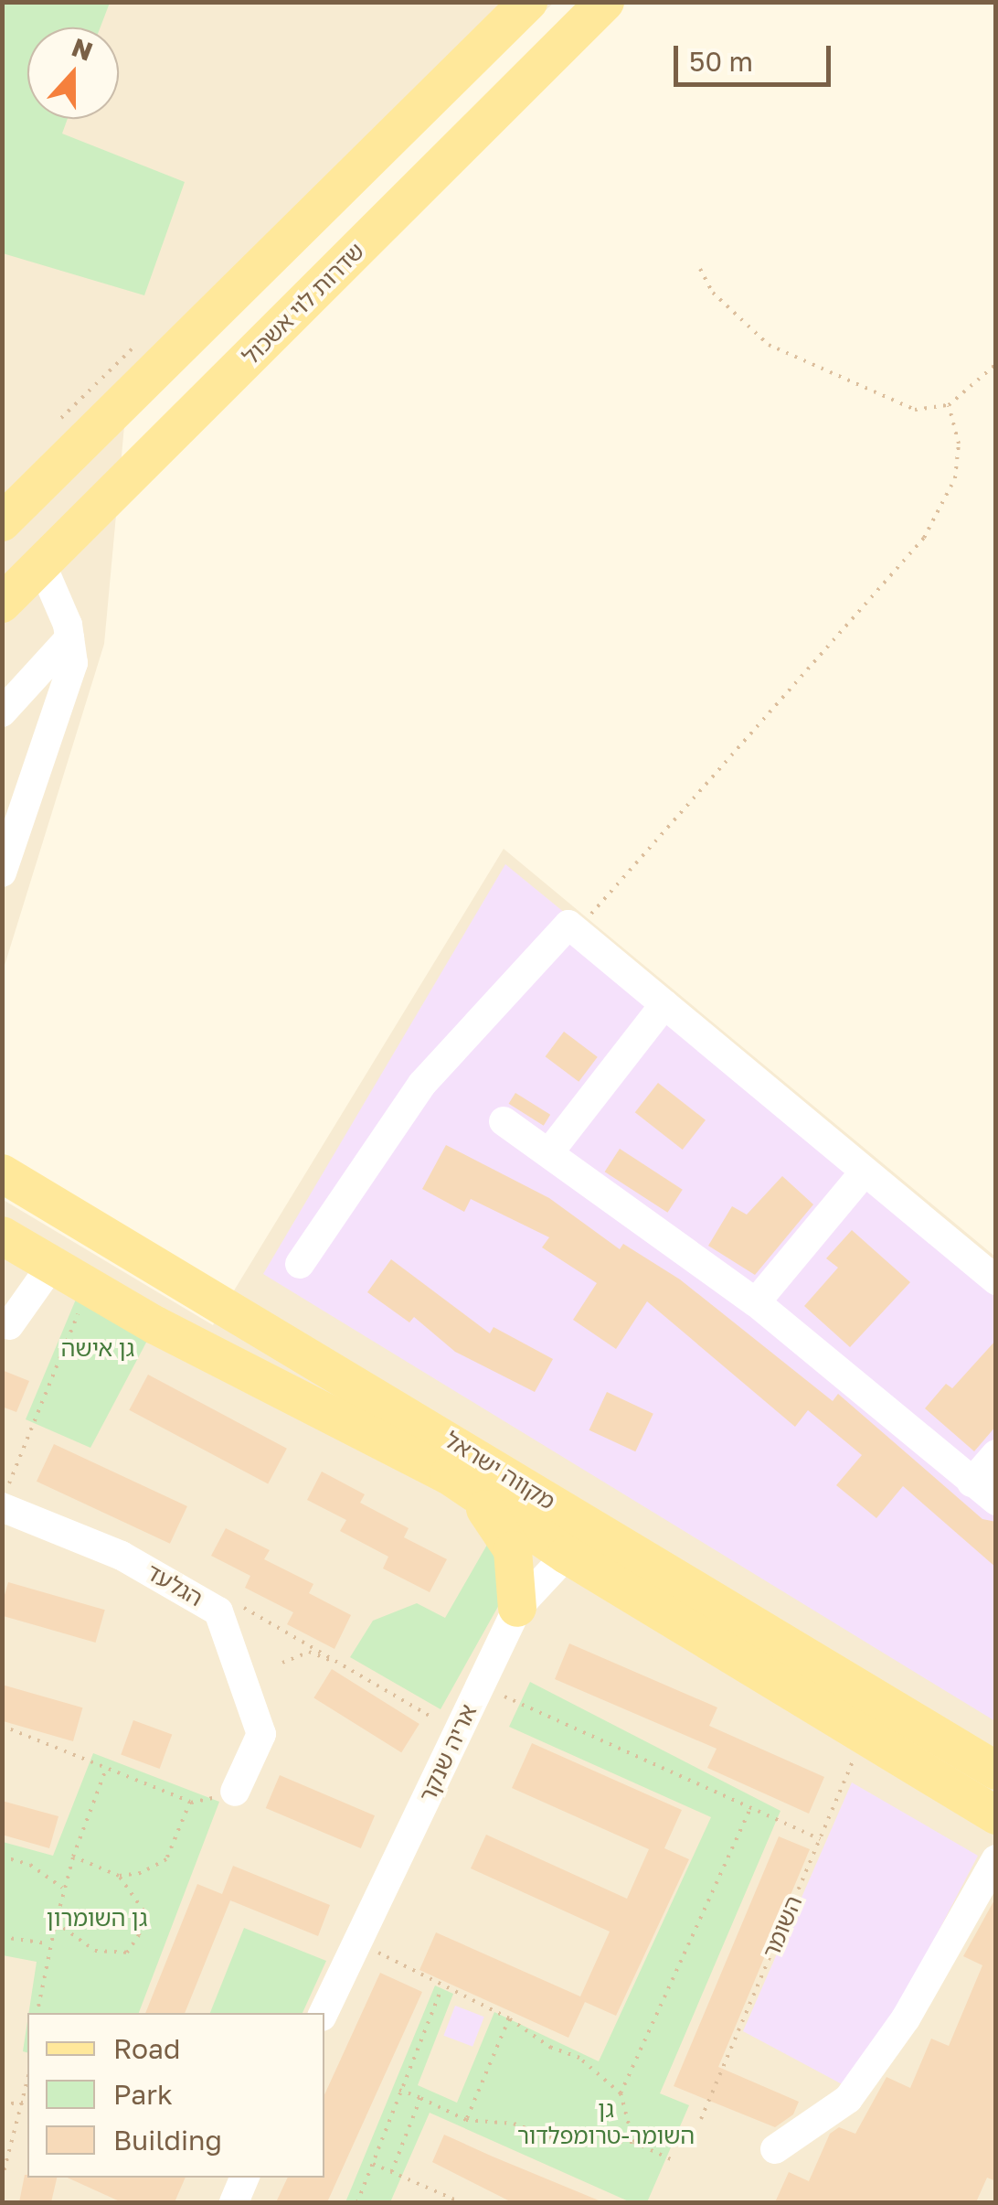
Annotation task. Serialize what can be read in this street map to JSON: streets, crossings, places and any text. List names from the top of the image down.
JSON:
{
  "streets": {
    "main road": ["שדרות לוי אשכול", "מקווה ישראל"],
    "street": ["הגלעד", "אריה שנקר"],
    "path": ["השומר"]
  },
  "crossings": [
    ["מקווה ישראל", "אריה שנקר"],
    ["מקווה ישראל", "השומר"]
  ],
  "parks": ["גן אישה", "גן השומרון", "גן השומר-טרומפלדור"],
  "legend": ["Road", "Park", "Building"],
  "scale_bar": "50 m",
  "north": "top"
}
